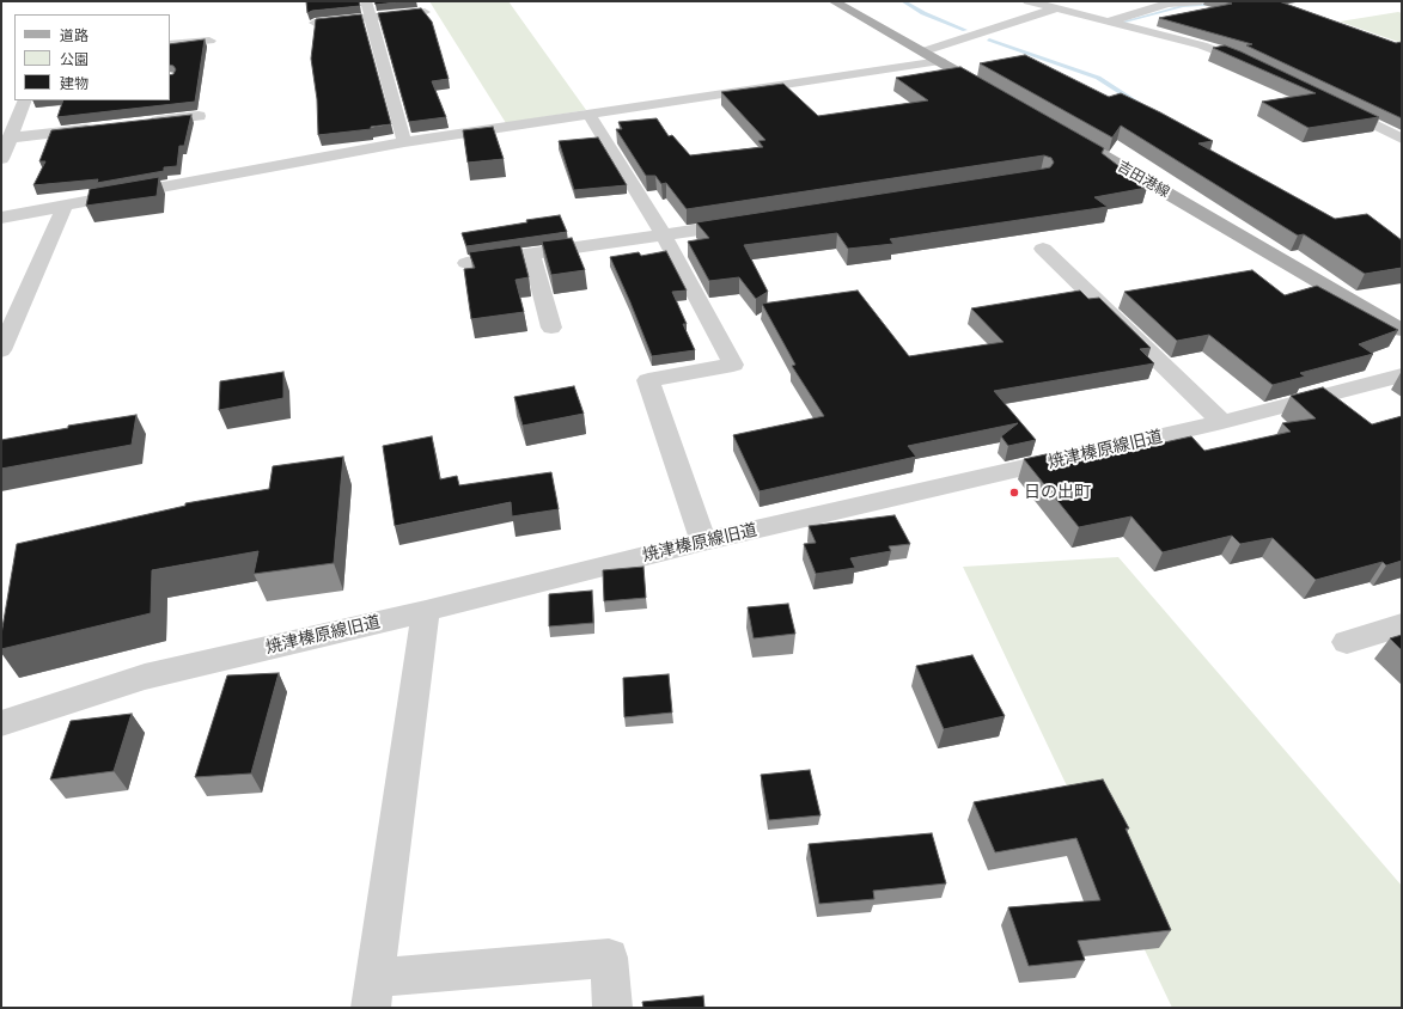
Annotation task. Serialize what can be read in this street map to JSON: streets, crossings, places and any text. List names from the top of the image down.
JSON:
{
  "streets": {
    "main road": ["吉田港線"],
    "street": ["焼津榛原線旧道"]
  },
  "places": ["日の出町"],
  "legend": ["道路", "公園", "建物"]
}
